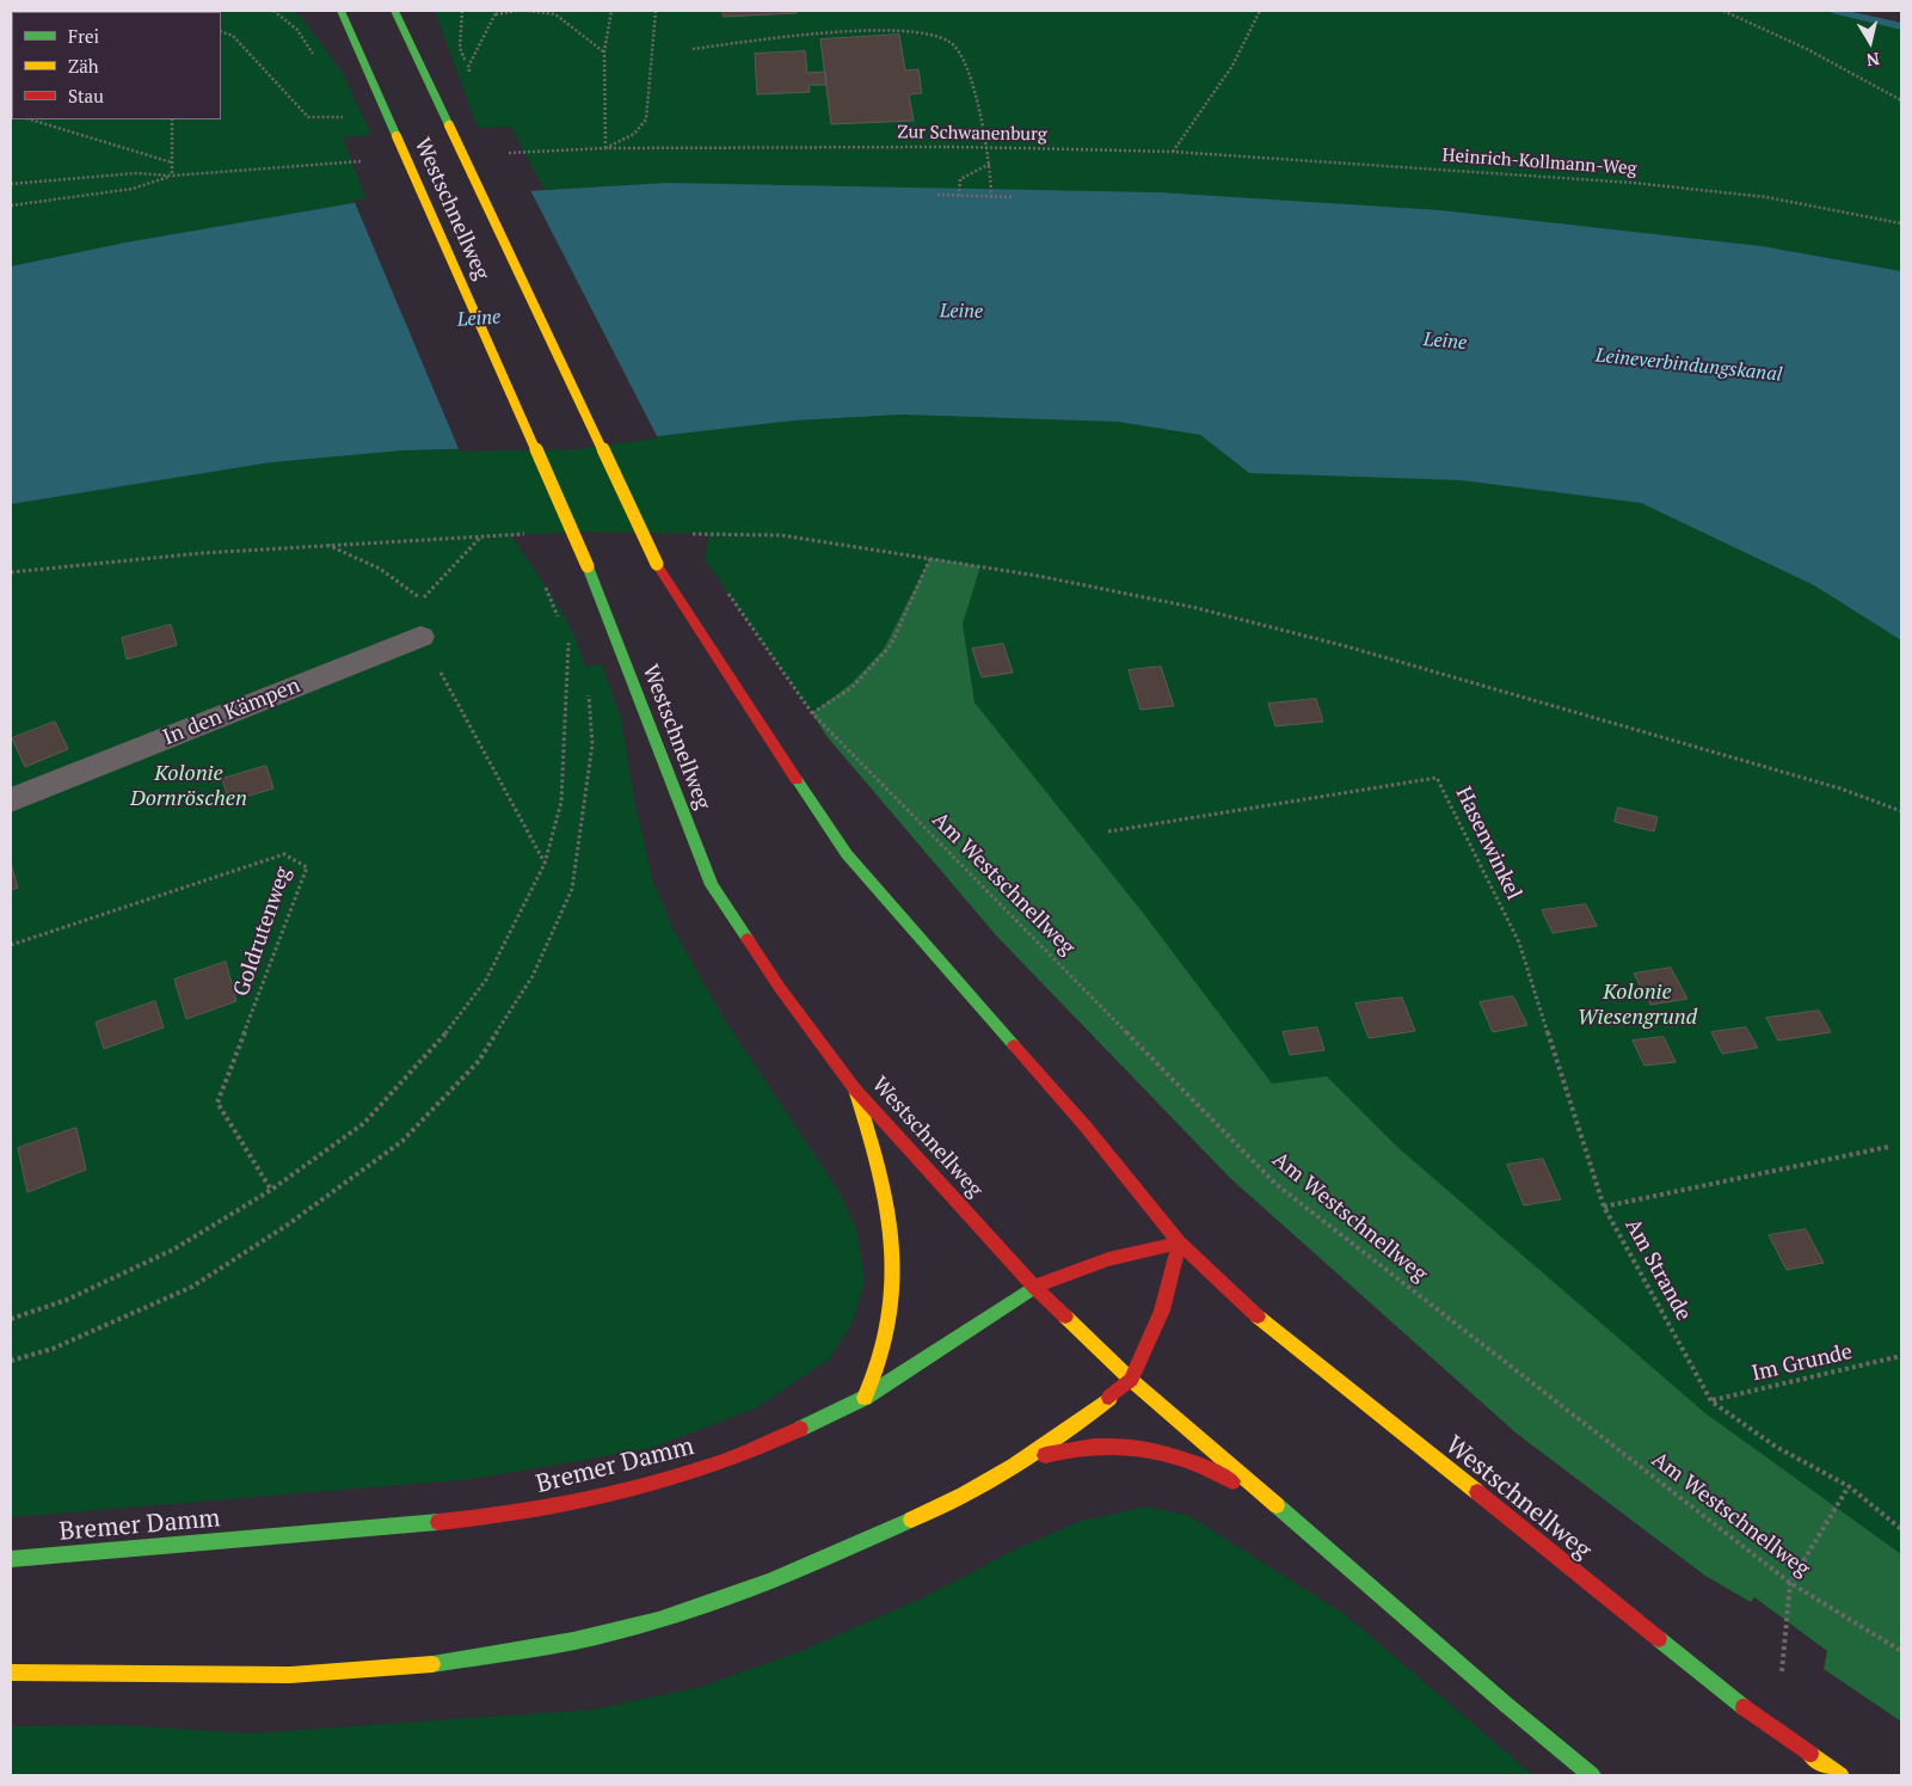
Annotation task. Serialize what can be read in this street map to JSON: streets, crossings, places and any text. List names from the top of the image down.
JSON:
{
  "streets": {
    "main road": ["Westschnellweg", "Bremer Damm"],
    "street": ["In den Kämpen"],
    "path": [
      "Zur Schwanenburg",
      "Heinrich-Kollmann-Weg",
      "Hasenwinkel",
      "Am Westschnellweg",
      "Goldrutenweg",
      "Am Strande",
      "Im Grunde"
    ]
  },
  "crossings": [
    ["Zur Schwanenburg", "Heinrich-Kollmann-Weg"],
    ["Westschnellweg", "Bremer Damm"],
    ["Hasenwinkel", "Am Strande"],
    ["Am Strande", "Im Grunde"]
  ],
  "water": ["Leine", "Leineverbindungskanal"],
  "parks": ["Kolonie Dornröschen", "Kolonie Wiesengrund"],
  "legend": ["Frei", "Zäh", "Stau"],
  "north": "bottom"
}
